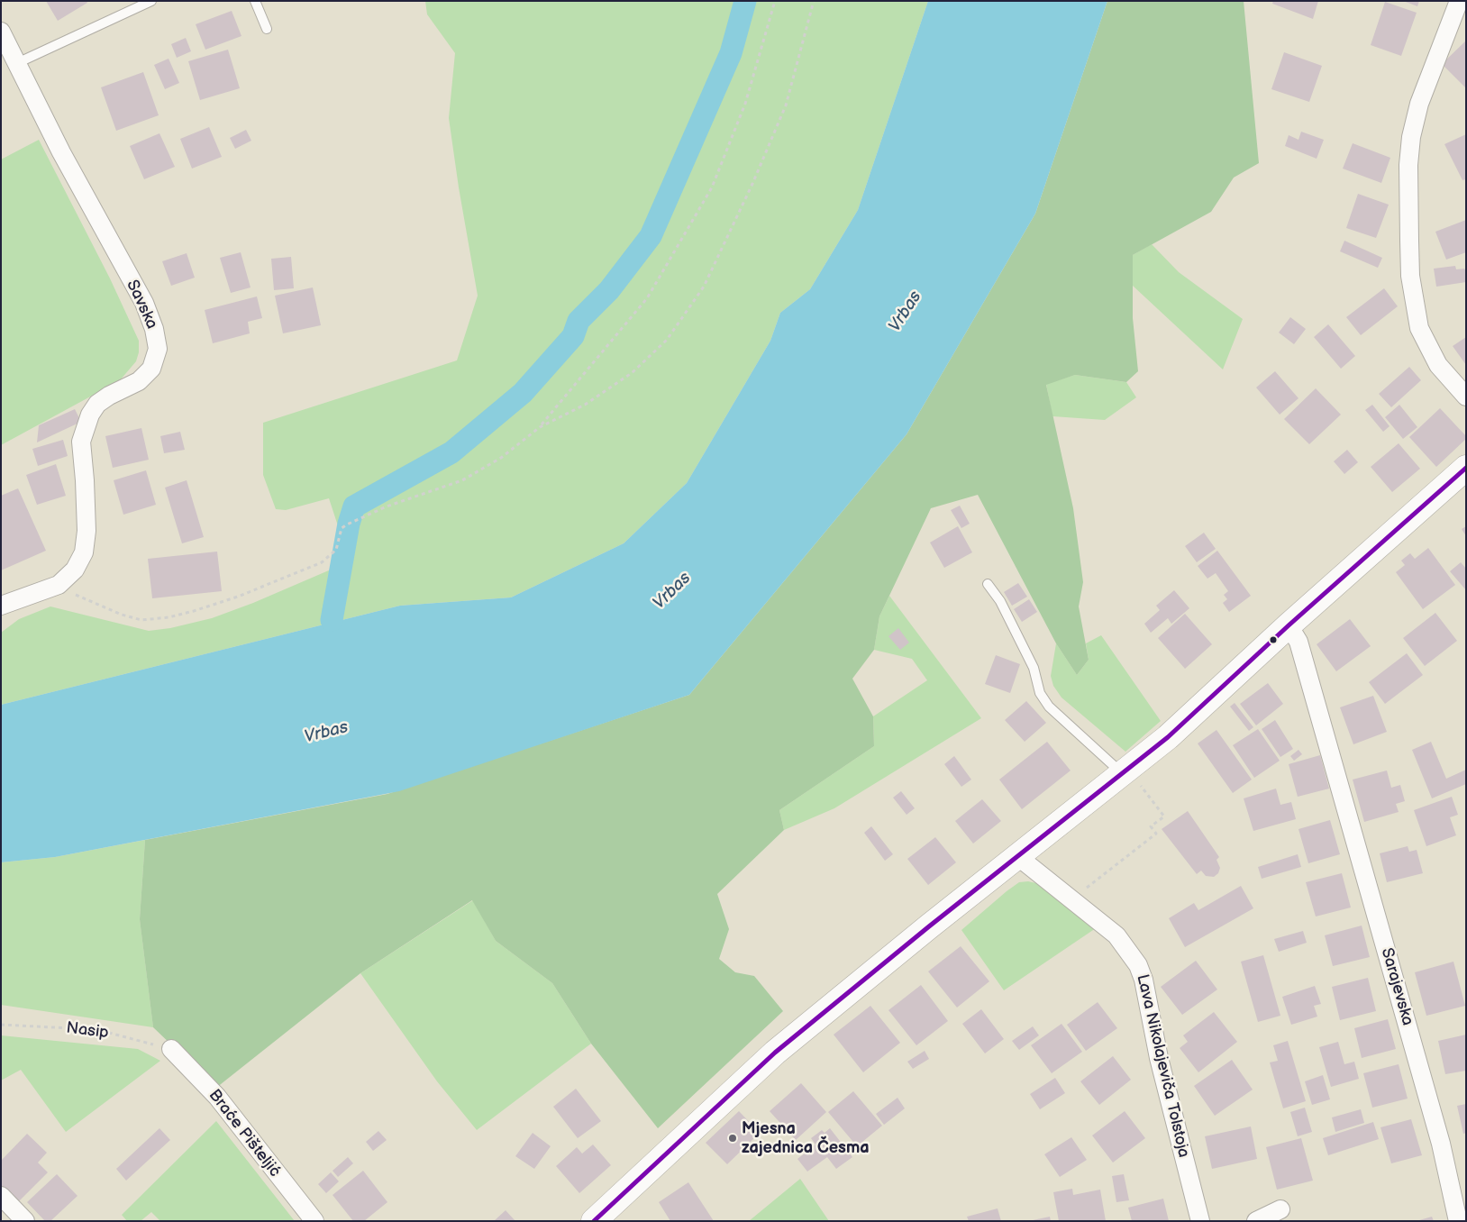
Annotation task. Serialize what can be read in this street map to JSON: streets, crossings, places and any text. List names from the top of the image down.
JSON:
{
  "streets": {
    "street": [
      "Savska",
      "Sarajevska",
      "Lava Nikolajeviča Tolstoja",
      "Braće Pišteljić"
    ],
    "path": ["Nasip"]
  },
  "crossings": [
    ["Nasip", "Braće Pišteljić"]
  ],
  "water": ["Vrbas"],
  "places": ["Mjesna zajednica Česma"]
}
